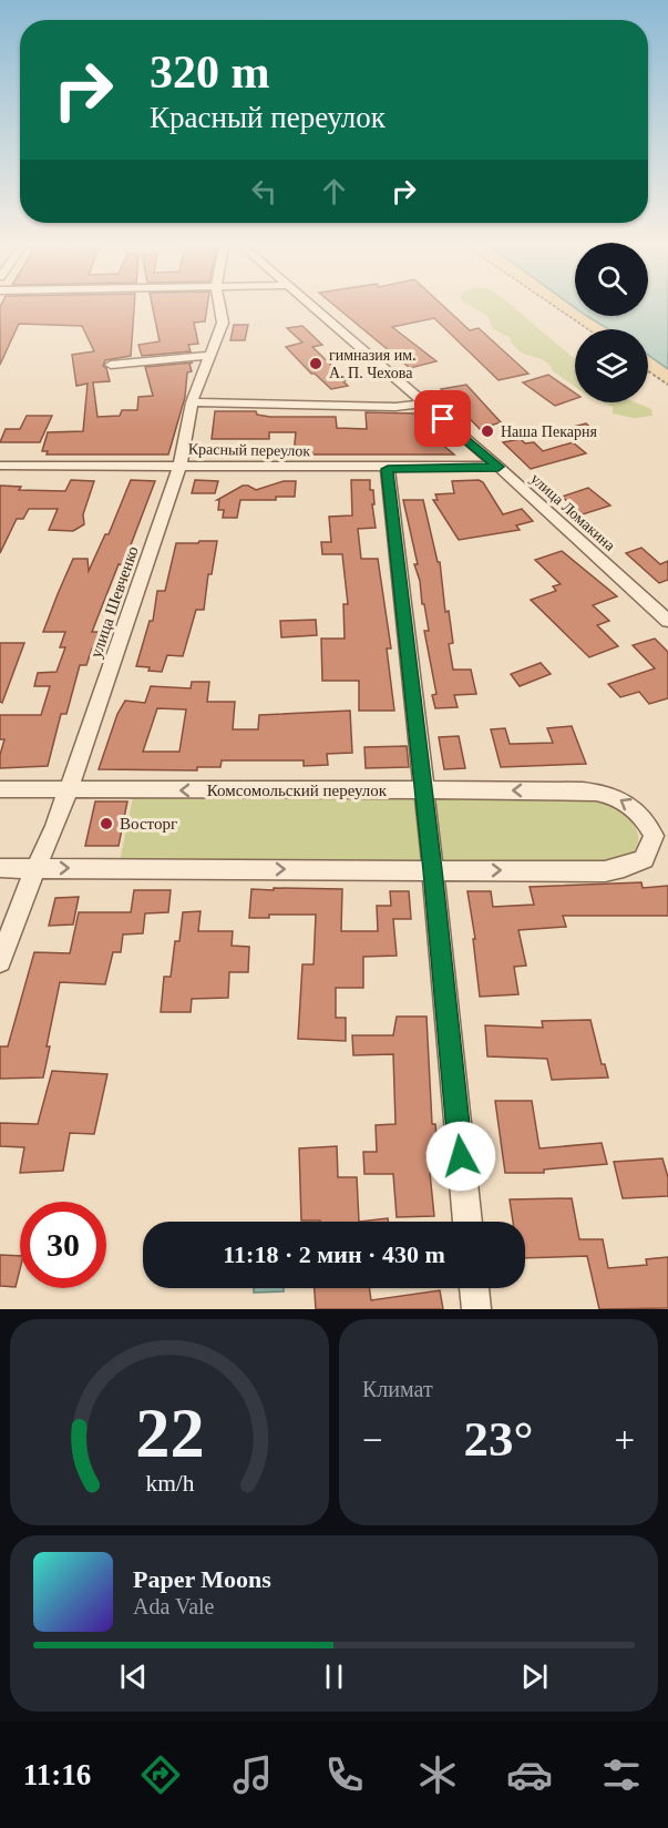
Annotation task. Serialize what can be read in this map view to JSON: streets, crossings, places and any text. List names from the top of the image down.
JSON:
{
  "streets": {
    "street": [
      "Красный переулок",
      "улица Ломакина",
      "улица Шевченко",
      "Комсомольский переулок"
    ]
  },
  "crossings": [
    ["Красный переулок", "улица Ломакина"],
    ["Красный переулок", "улица Шевченко"],
    ["улица Шевченко", "Комсомольский переулок"]
  ],
  "places": ["гимназия им. А. П. Чехова", "Наша Пекарня", "Восторг"],
  "page": {
    "turn": ["320 m", "Красный переулок"],
    "limit": "30",
    "trip": "11:18 · 2 мин · 430 m",
    "tile": "Климат",
    "heat": ["−", "23°", "+"],
    "song": ["Paper Moons", "Ada Vale"],
    "tabs": "11:16",
    "gauge": ["22", "km/h"]
  }
}
